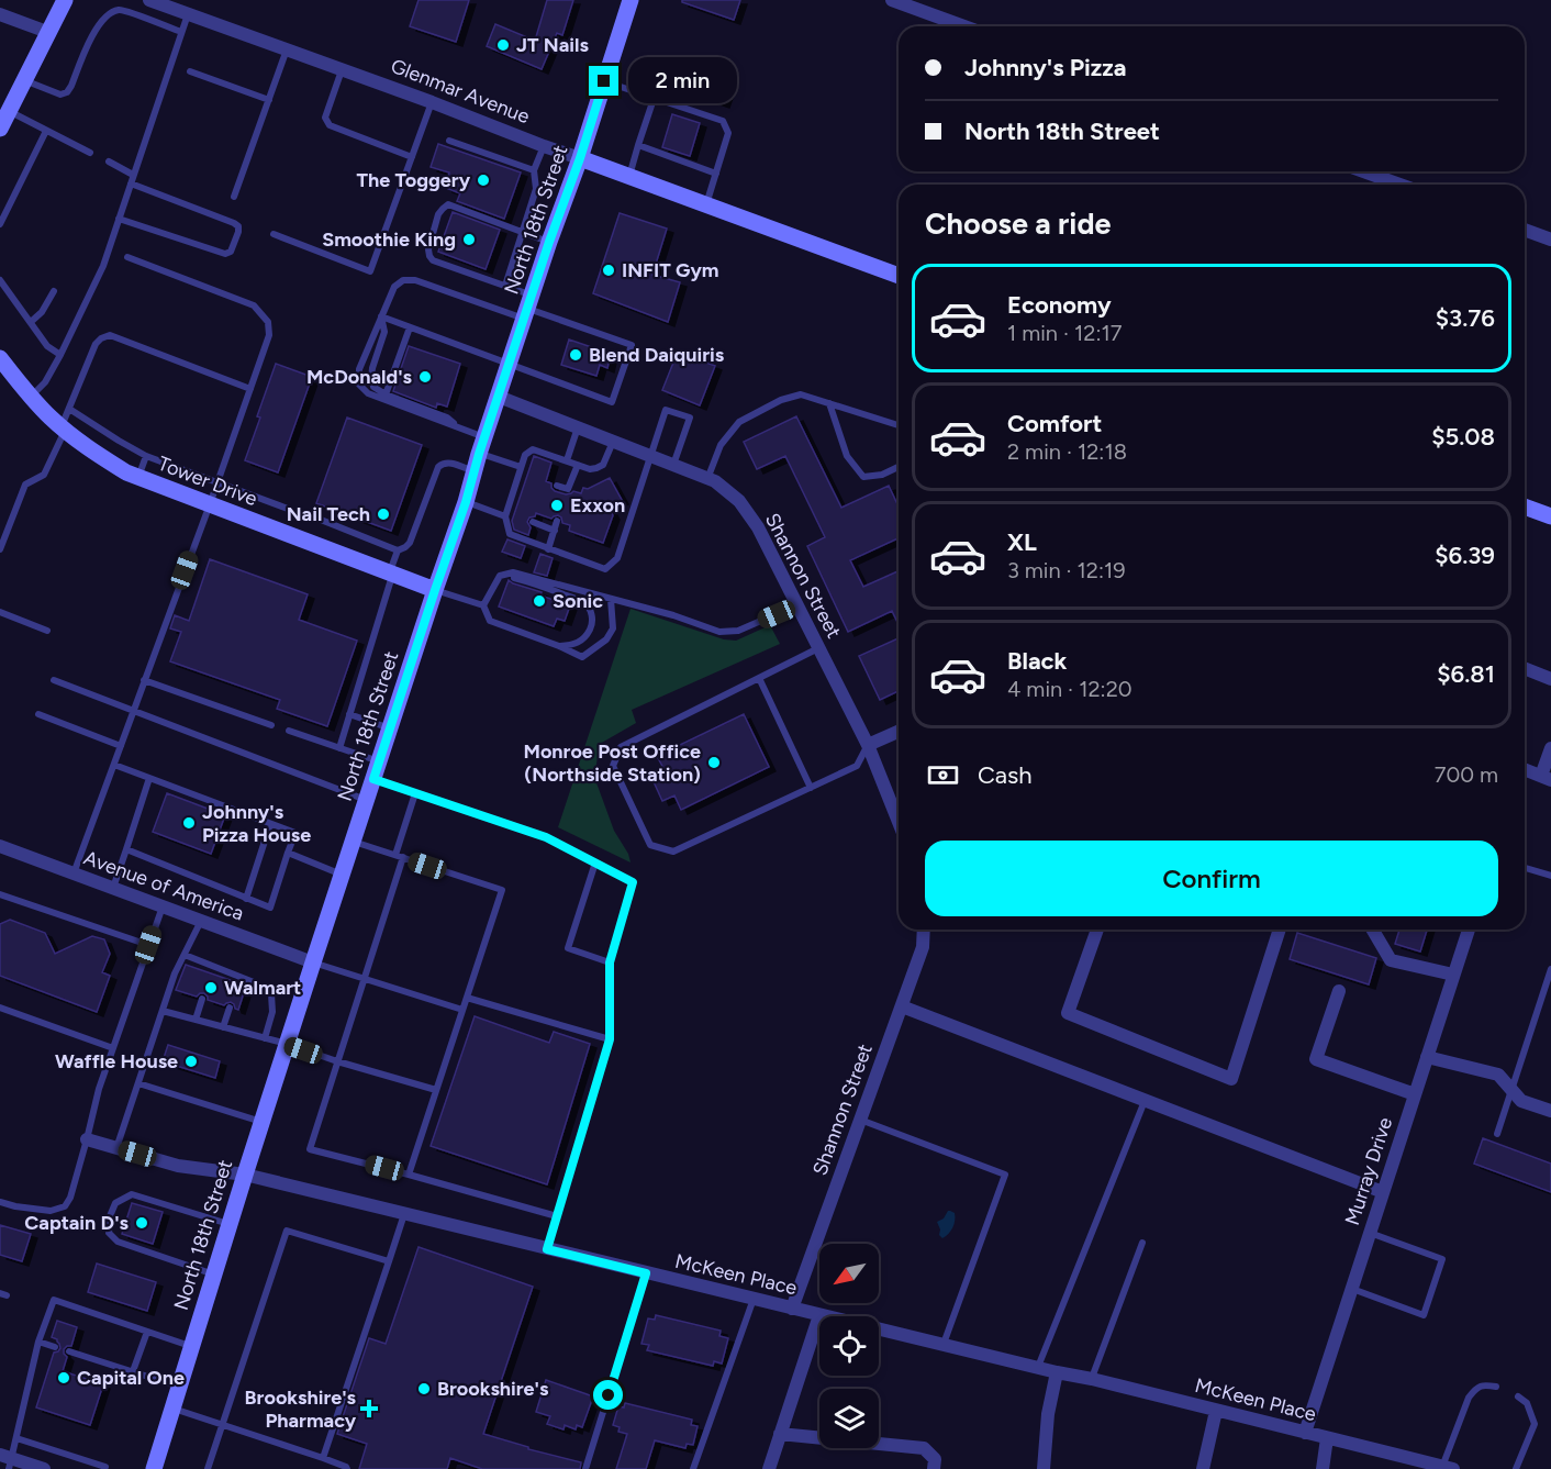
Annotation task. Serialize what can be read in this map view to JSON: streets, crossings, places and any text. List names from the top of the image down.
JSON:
{
  "streets": {
    "main road": ["Glenmar Avenue", "North 18th Street", "Tower Drive"],
    "street": [
      "Shannon Street",
      "Avenue of America",
      "Murray Drive",
      "McKeen Place"
    ]
  },
  "crossings": [
    ["Glenmar Avenue", "North 18th Street"],
    ["North 18th Street", "Tower Drive"],
    ["North 18th Street", "Shannon Street"],
    ["North 18th Street", "Avenue of America"],
    ["North 18th Street", "McKeen Place"],
    ["Shannon Street", "McKeen Place"],
    ["Murray Drive", "McKeen Place"]
  ],
  "places": {
    "other": [
      "JT Nails",
      "The Toggery",
      "Smoothie King",
      "INFIT Gym",
      "Blend Daiquiris",
      "McDonald's",
      "Exxon",
      "Nail Tech",
      "Sonic",
      "Monroe Post Office (Northside Station)",
      "Johnny's Pizza House",
      "Walmart",
      "Waffle House",
      "Captain D's",
      "Capital One",
      "Brookshire's"
    ],
    "health": ["Brookshire's Pharmacy"]
  },
  "north": "bottom left",
  "page": {
    "banner": ["Johnny's Pizza", "North 18th Street"],
    "bubble": "2 min",
    "heading": "Choose a ride",
    "list": [
      {
        "name": "Economy",
        "note": "1 min · 12:17",
        "value": "$3.76"
      },
      {
        "name": "Comfort",
        "note": "2 min · 12:18",
        "value": "$5.08"
      },
      {
        "name": "XL",
        "note": "3 min · 12:19",
        "value": "$6.39"
      },
      {
        "name": "Black",
        "note": "4 min · 12:20",
        "value": "$6.81"
      }
    ],
    "pay": ["Cash", "700 m"],
    "buttons": "Confirm"
  }
}
